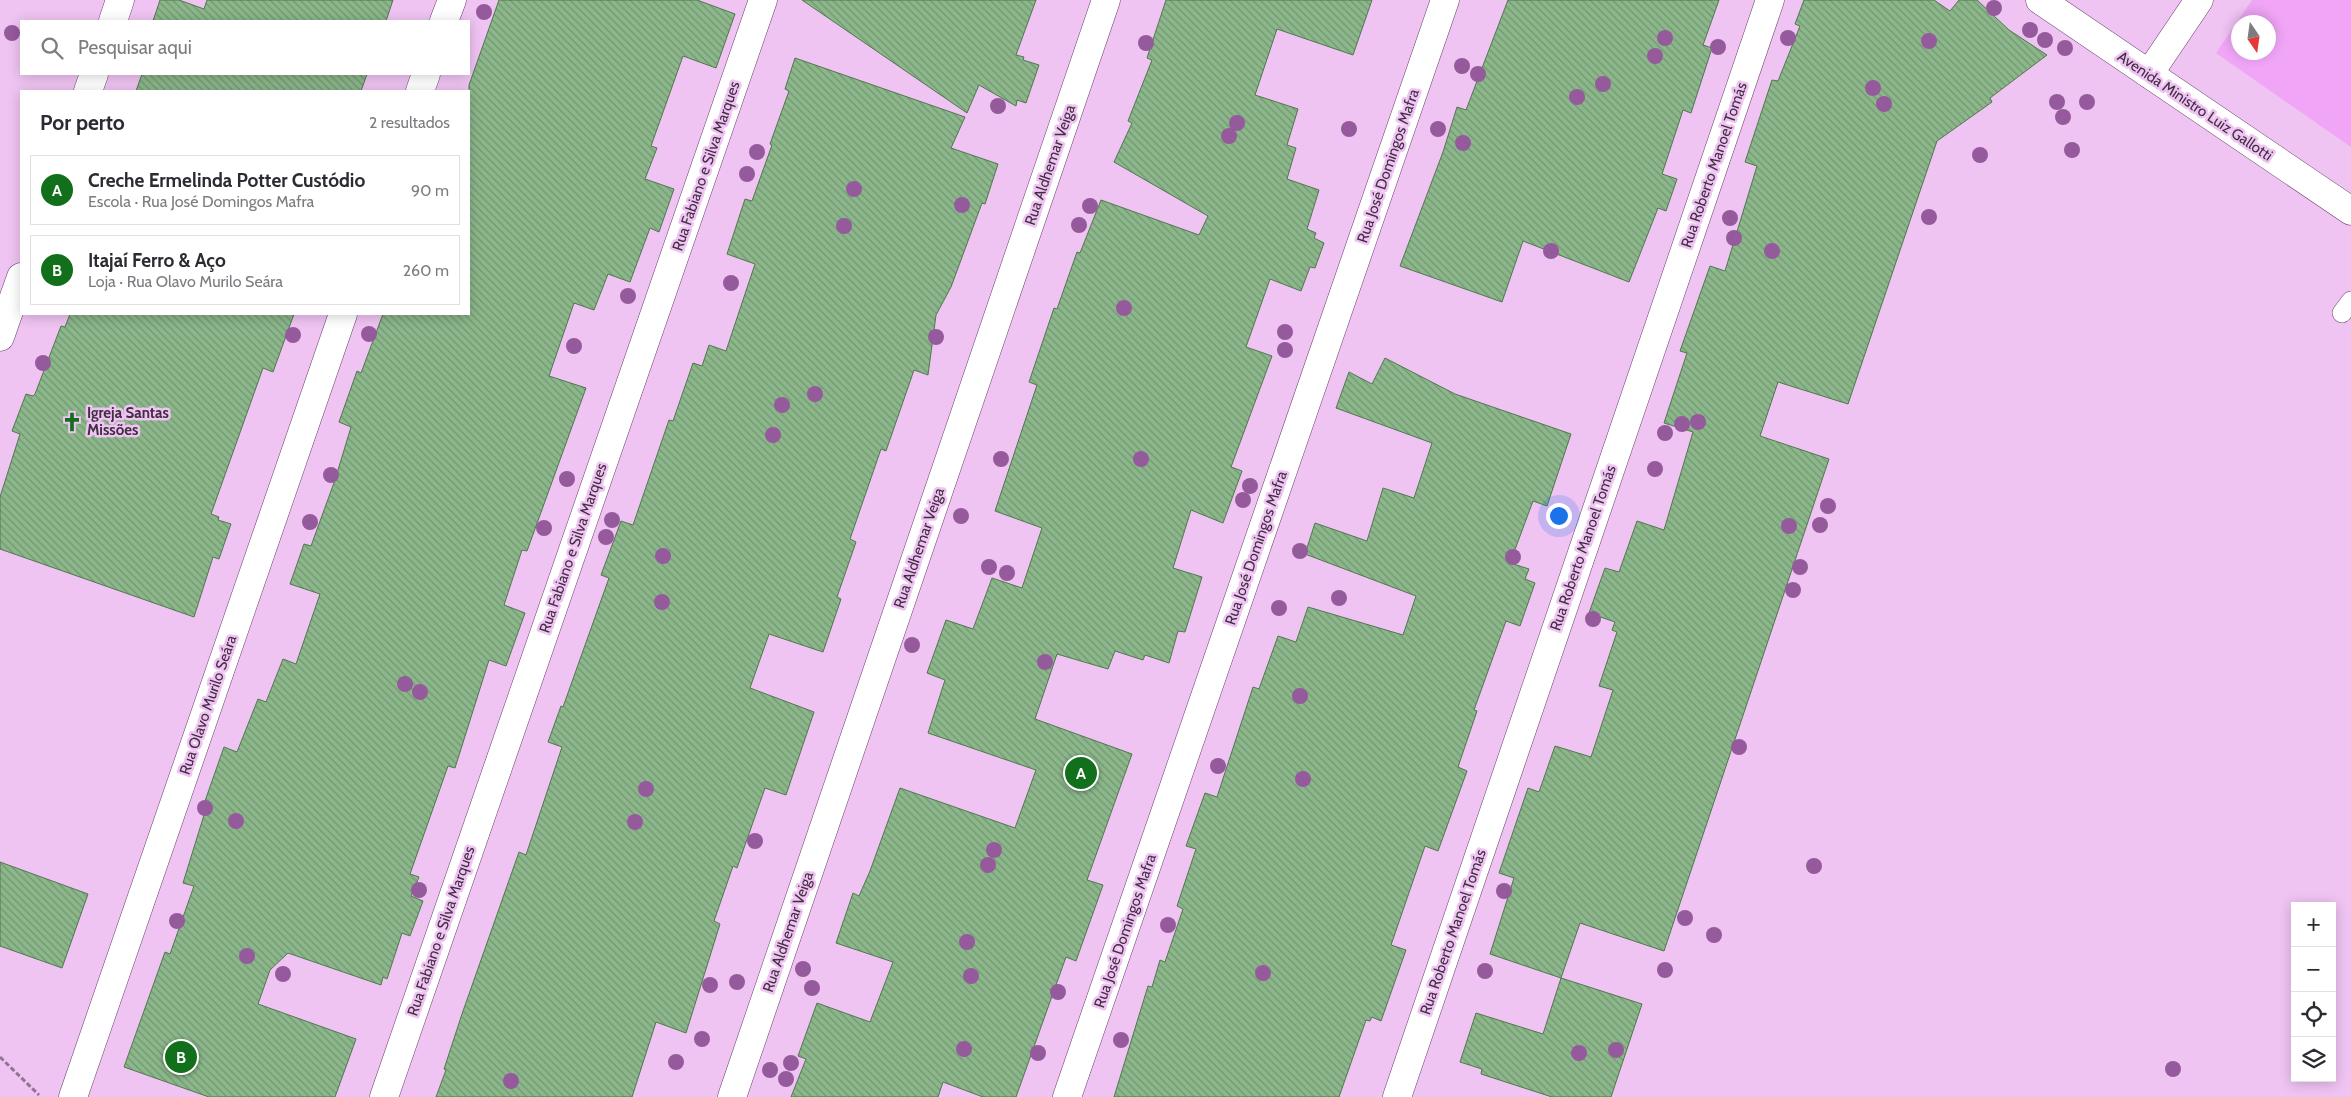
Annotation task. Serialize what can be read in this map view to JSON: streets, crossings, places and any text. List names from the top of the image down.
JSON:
{
  "streets": {
    "street": [
      "Avenida Ministro Luiz Gallotti",
      "Rua Aldhemar Veiga",
      "Rua Roberto Manoel Tomás",
      "Rua Fabiano e Silva Marques",
      "Rua José Domingos Mafra",
      "Rua Olavo Murilo Seára"
    ]
  },
  "places": {
    "church": ["Igreja Santas Missões"]
  },
  "north": "bottom",
  "page": {
    "search": "Pesquisar aqui",
    "heading": ["Por perto", "2 resultados"],
    "list": [
      {
        "mark": "A",
        "name": "Creche Ermelinda Potter Custódio",
        "note": "Escola · Rua José Domingos Mafra",
        "value": "90 m"
      },
      {
        "mark": "B",
        "name": "Itajaí Ferro & Aço",
        "note": "Loja · Rua Olavo Murilo Seára",
        "value": "260 m"
      }
    ],
    "pins": ["A", "B"],
    "map_buttons": ["+", "−"]
  }
}
